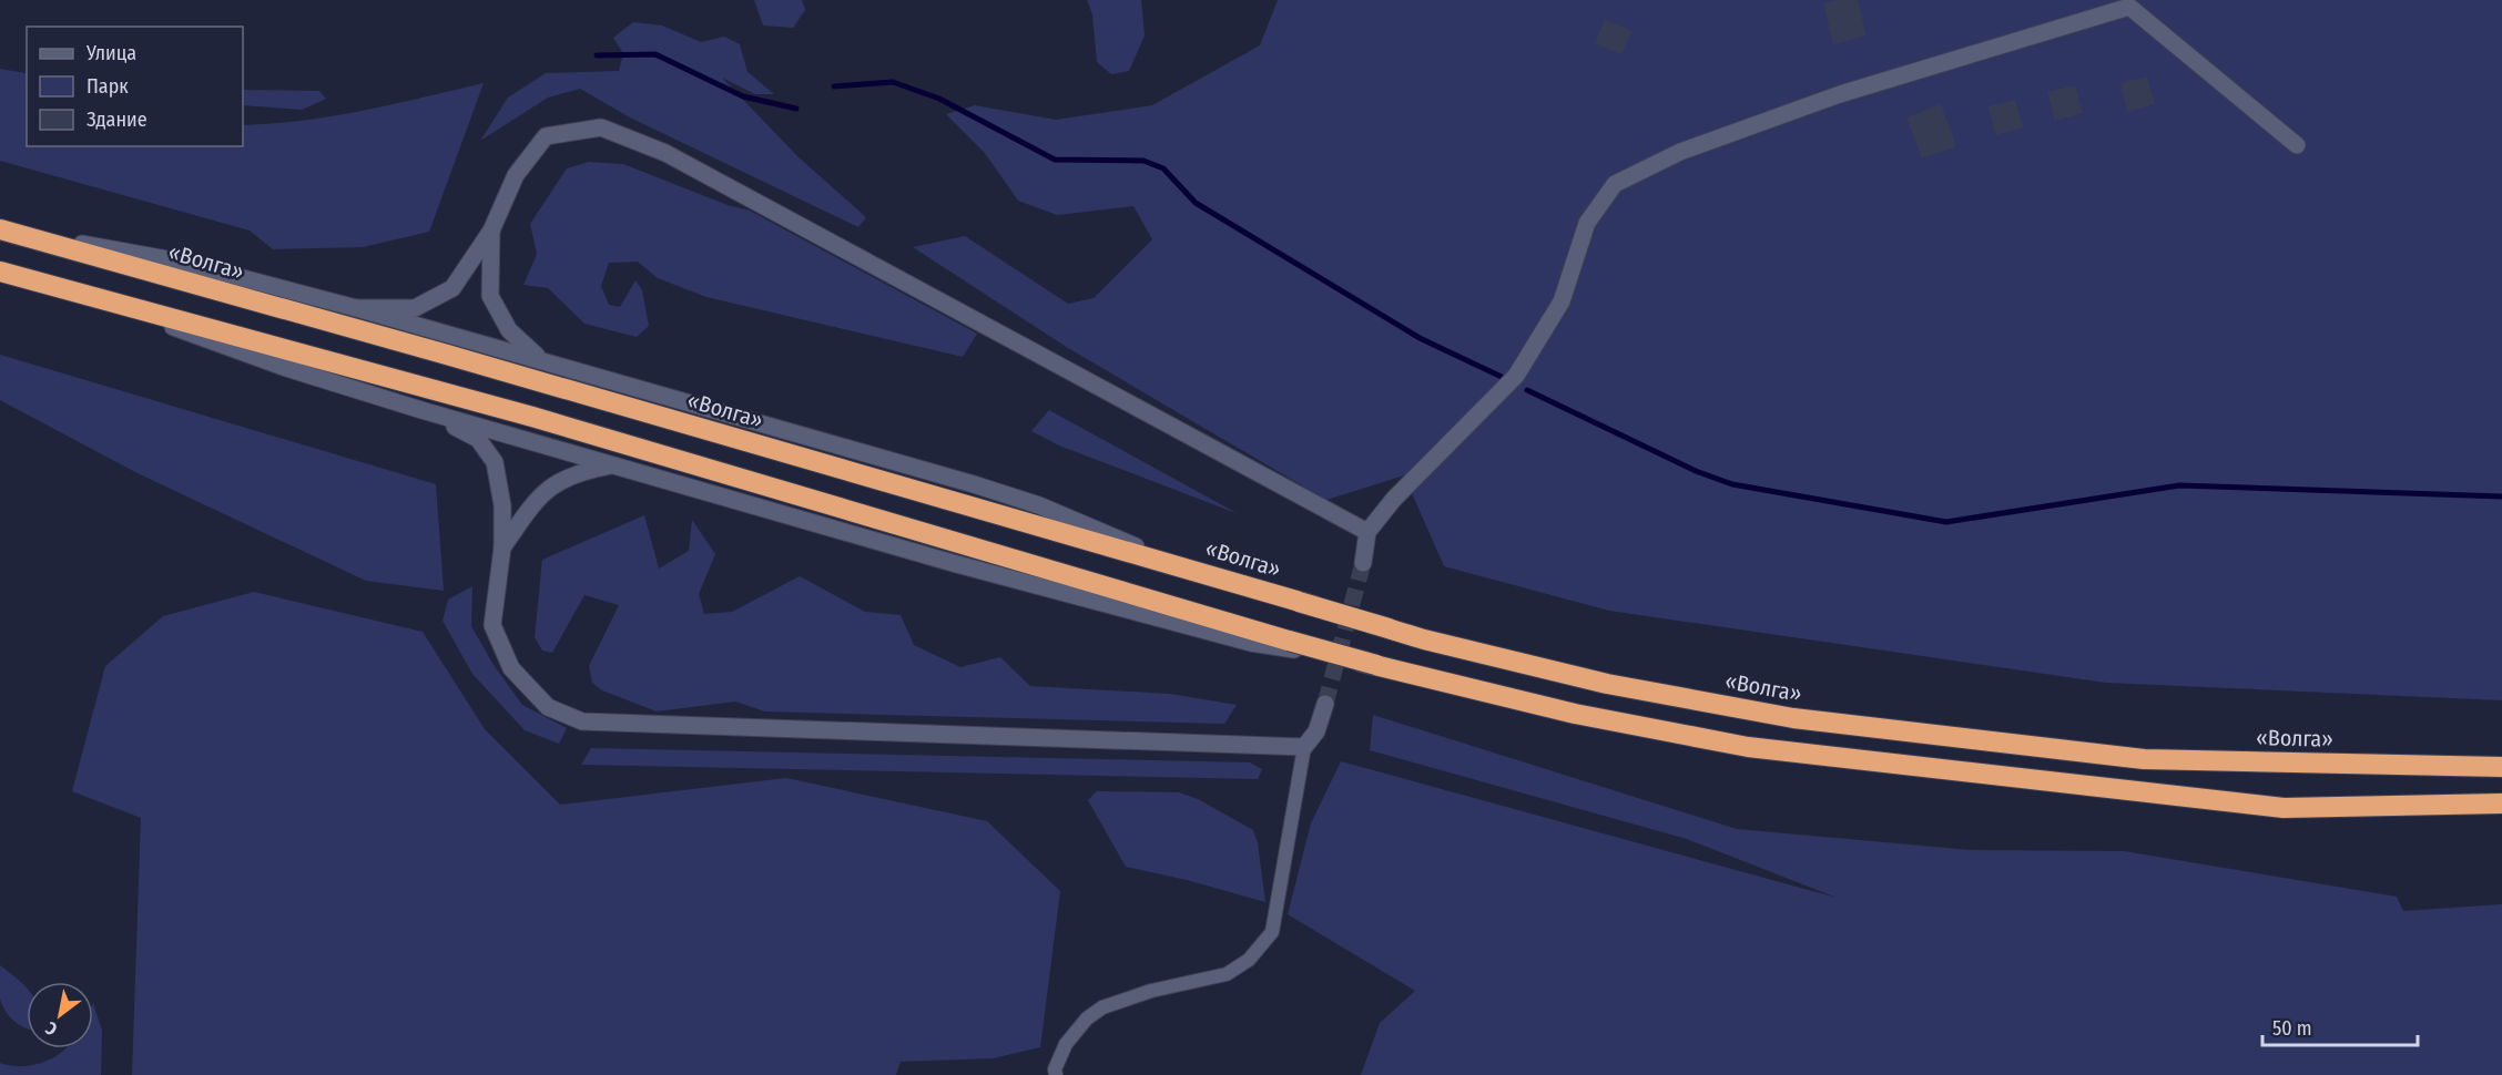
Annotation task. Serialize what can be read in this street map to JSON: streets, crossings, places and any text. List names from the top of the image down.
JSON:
{
  "streets": {
    "highway": ["«Волга»"]
  },
  "legend": ["Улица", "Парк", "Здание"],
  "scale_bar": "50 m",
  "north": "bottom left"
}
